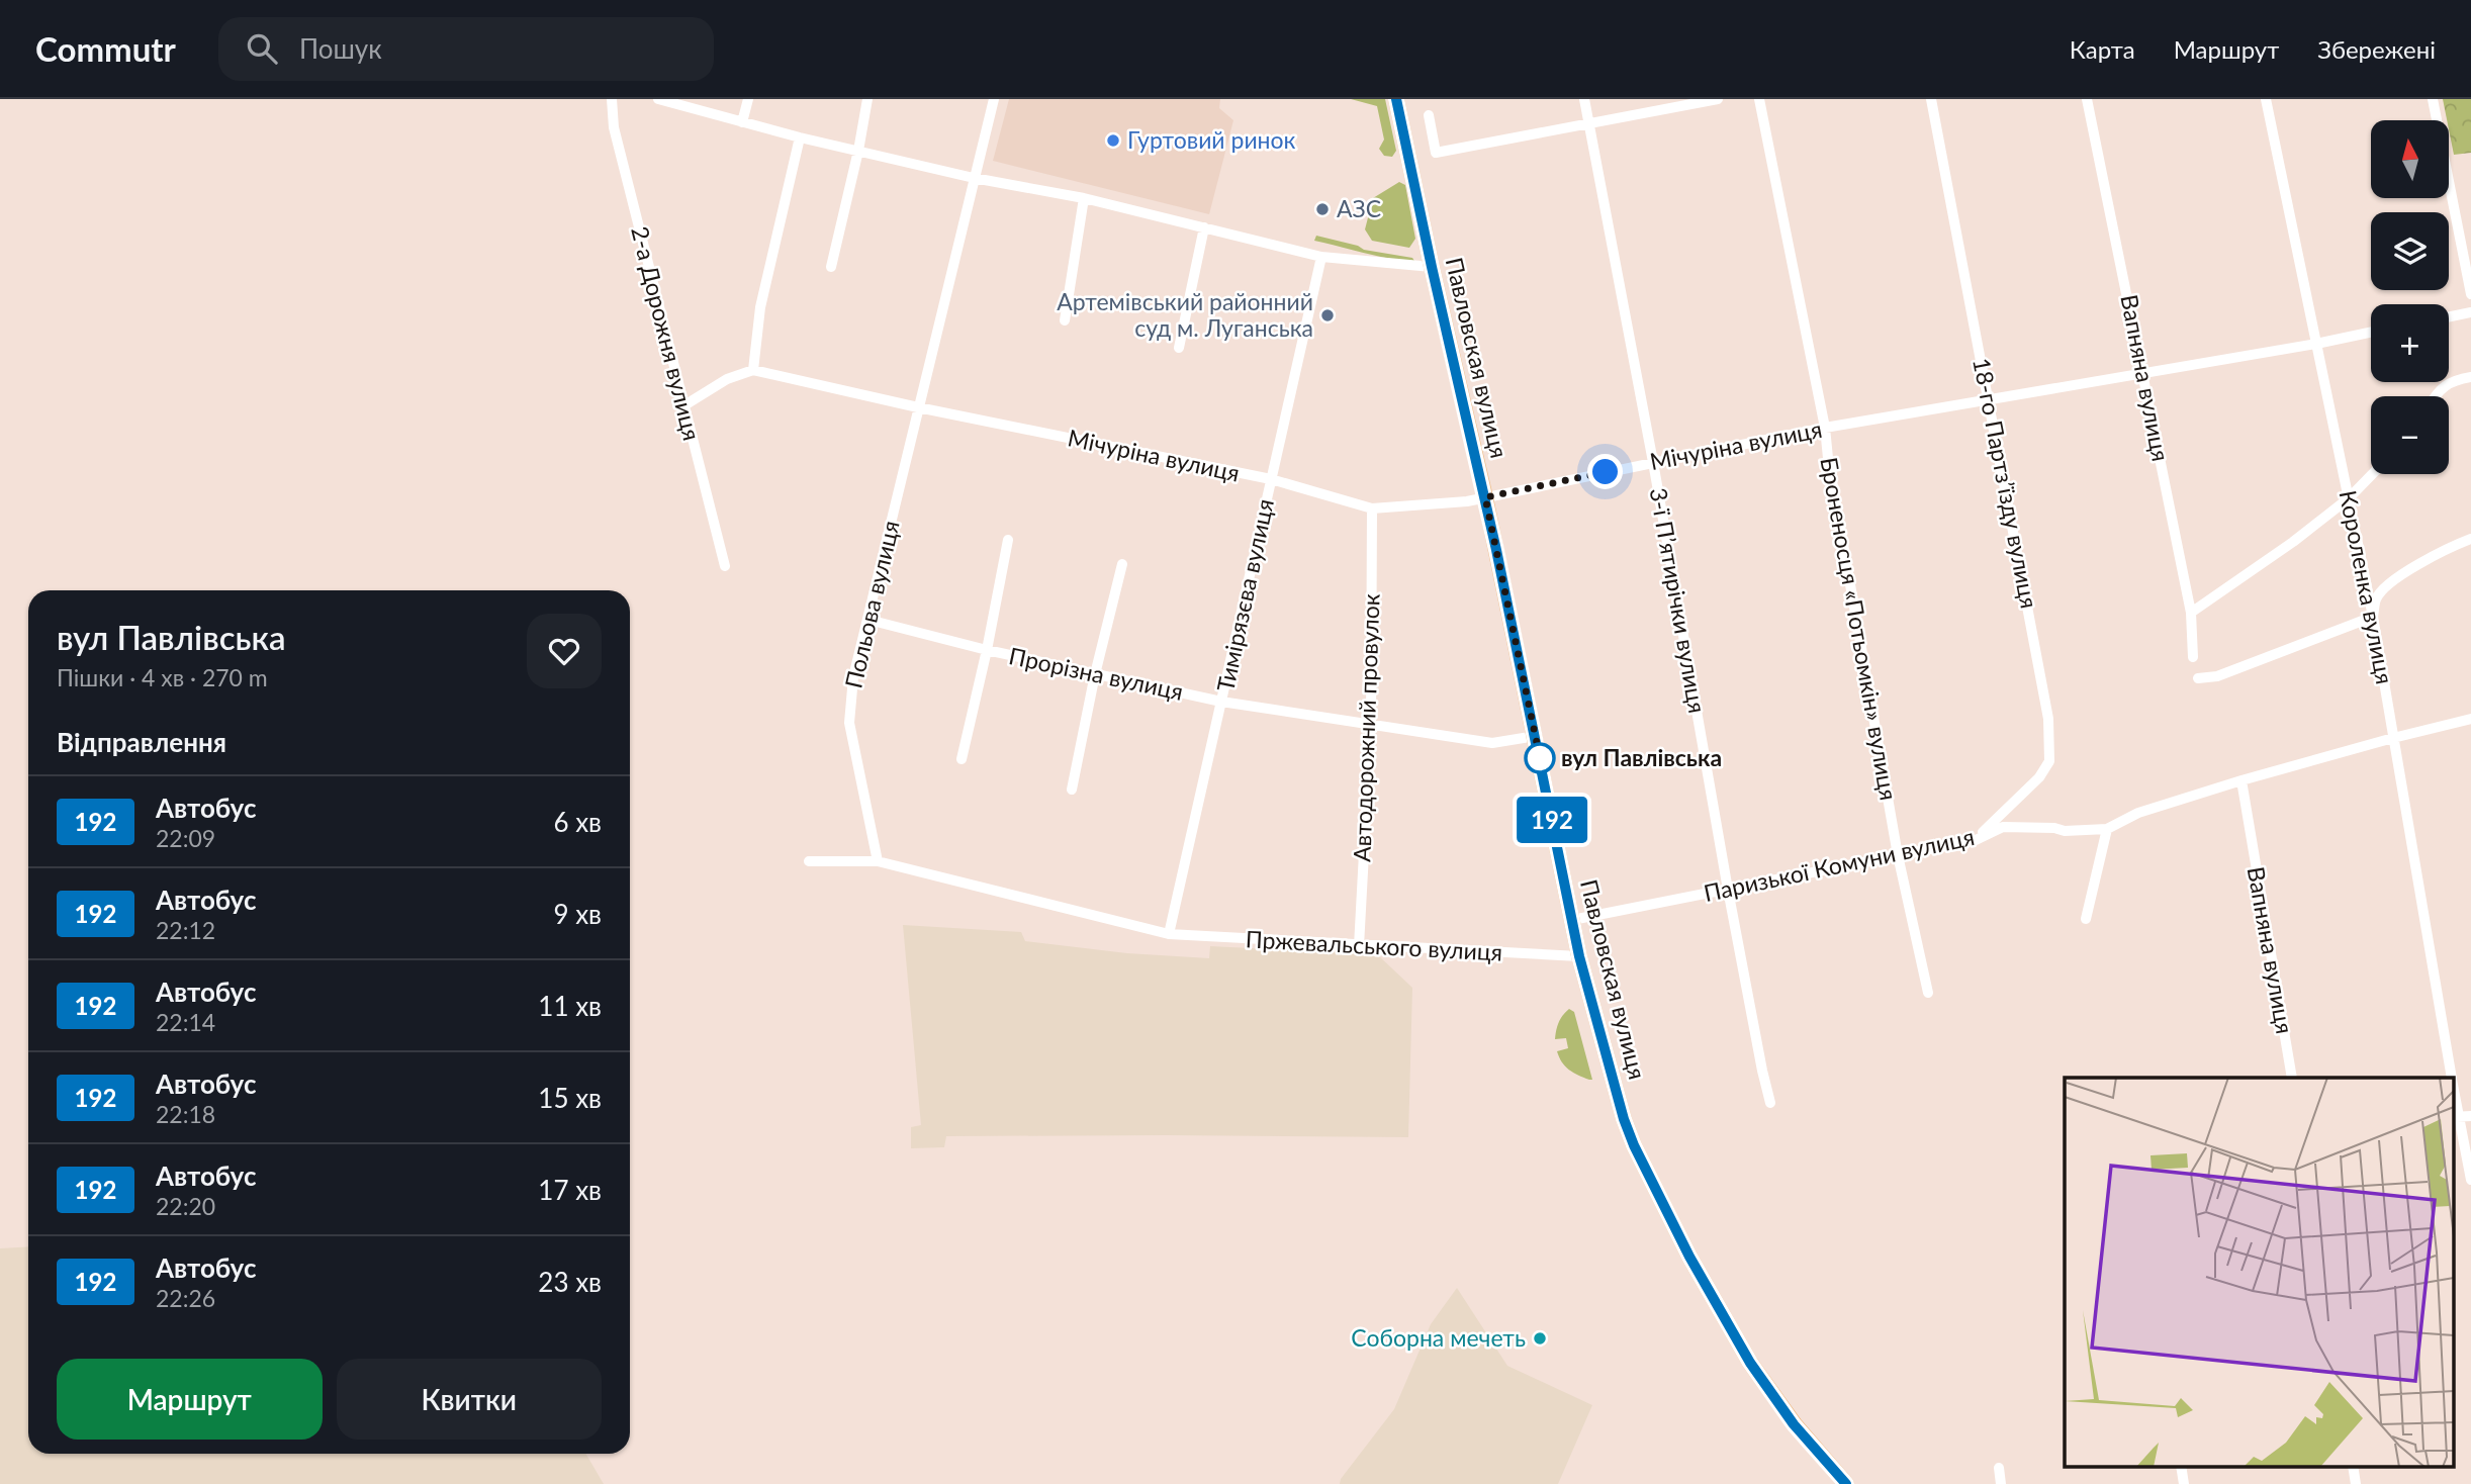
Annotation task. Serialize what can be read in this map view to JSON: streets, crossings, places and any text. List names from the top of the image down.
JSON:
{
  "streets": {
    "main road": ["Павловская вулиця"],
    "street": [
      "2-а Дорожня вулиця",
      "Вапняна вулиця",
      "Мічуріна вулиця",
      "18-го Партз’їзду вулиця",
      "Короленка вулиця",
      "Тимірязєва вулиця",
      "3-ї П’ятирічки вулиця",
      "Польова вулиця",
      "Броненосця «Потьомкін» вулиця",
      "Прорізна вулиця",
      "Автодорожний провулок",
      "Паризької Комуни вулиця",
      "Пржевальського вулиця"
    ]
  },
  "crossings": [
    ["Павловская вулиця", "Мічуріна вулиця"],
    ["Павловская вулиця", "Прорізна вулиця"],
    ["Павловская вулиця", "Паризької Комуни вулиця"],
    ["Павловская вулиця", "Пржевальського вулиця"],
    ["Вапняна вулиця", "Мічуріна вулиця"],
    ["Вапняна вулиця", "Паризької Комуни вулиця"],
    ["Мічуріна вулиця", "18-го Партз’їзду вулиця"],
    ["Мічуріна вулиця", "Короленка вулиця"],
    ["Мічуріна вулиця", "Тимірязєва вулиця"],
    ["Мічуріна вулиця", "3-ї П’ятирічки вулиця"],
    ["Мічуріна вулиця", "Польова вулиця"],
    ["Мічуріна вулиця", "Броненосця «Потьомкін» вулиця"],
    ["Мічуріна вулиця", "Автодорожний провулок"],
    ["18-го Партз’їзду вулиця", "Паризької Комуни вулиця"],
    ["Короленка вулиця", "Паризької Комуни вулиця"],
    ["Тимірязєва вулиця", "Прорізна вулиця"],
    ["Тимірязєва вулиця", "Пржевальського вулиця"],
    ["3-ї П’ятирічки вулиця", "Паризької Комуни вулиця"],
    ["Польова вулиця", "Прорізна вулиця"],
    ["Броненосця «Потьомкін» вулиця", "Паризької Комуни вулиця"],
    ["Прорізна вулиця", "Автодорожний провулок"],
    ["Автодорожний провулок", "Пржевальського вулиця"]
  ],
  "places": [
    "Гуртовий ринок",
    "АЗС",
    "Артемівський районний суд м. Луганська",
    "вул Павлівська",
    "Соборна мечеть"
  ],
  "lines": ["bus line 192"],
  "north": "top",
  "page": {
    "header": "Commutr",
    "search": "Пошук",
    "nav": ["Карта", "Маршрут", "Збережені"],
    "on_map": "192",
    "map_buttons": ["+", "−"],
    "heading": [
      ["вул Павлівська", "Пішки · 4 хв · 270 m"],
      "Відправлення"
    ],
    "list": [
      {
        "mark": "192",
        "name": "Автобус",
        "note": "22:09",
        "value": "6 хв"
      },
      {
        "mark": "192",
        "name": "Автобус",
        "note": "22:12",
        "value": "9 хв"
      },
      {
        "mark": "192",
        "name": "Автобус",
        "note": "22:14",
        "value": "11 хв"
      },
      {
        "mark": "192",
        "name": "Автобус",
        "note": "22:18",
        "value": "15 хв"
      },
      {
        "mark": "192",
        "name": "Автобус",
        "note": "22:20",
        "value": "17 хв"
      },
      {
        "mark": "192",
        "name": "Автобус",
        "note": "22:26",
        "value": "23 хв"
      }
    ],
    "buttons": ["Маршрут", "Квитки"]
  }
}
